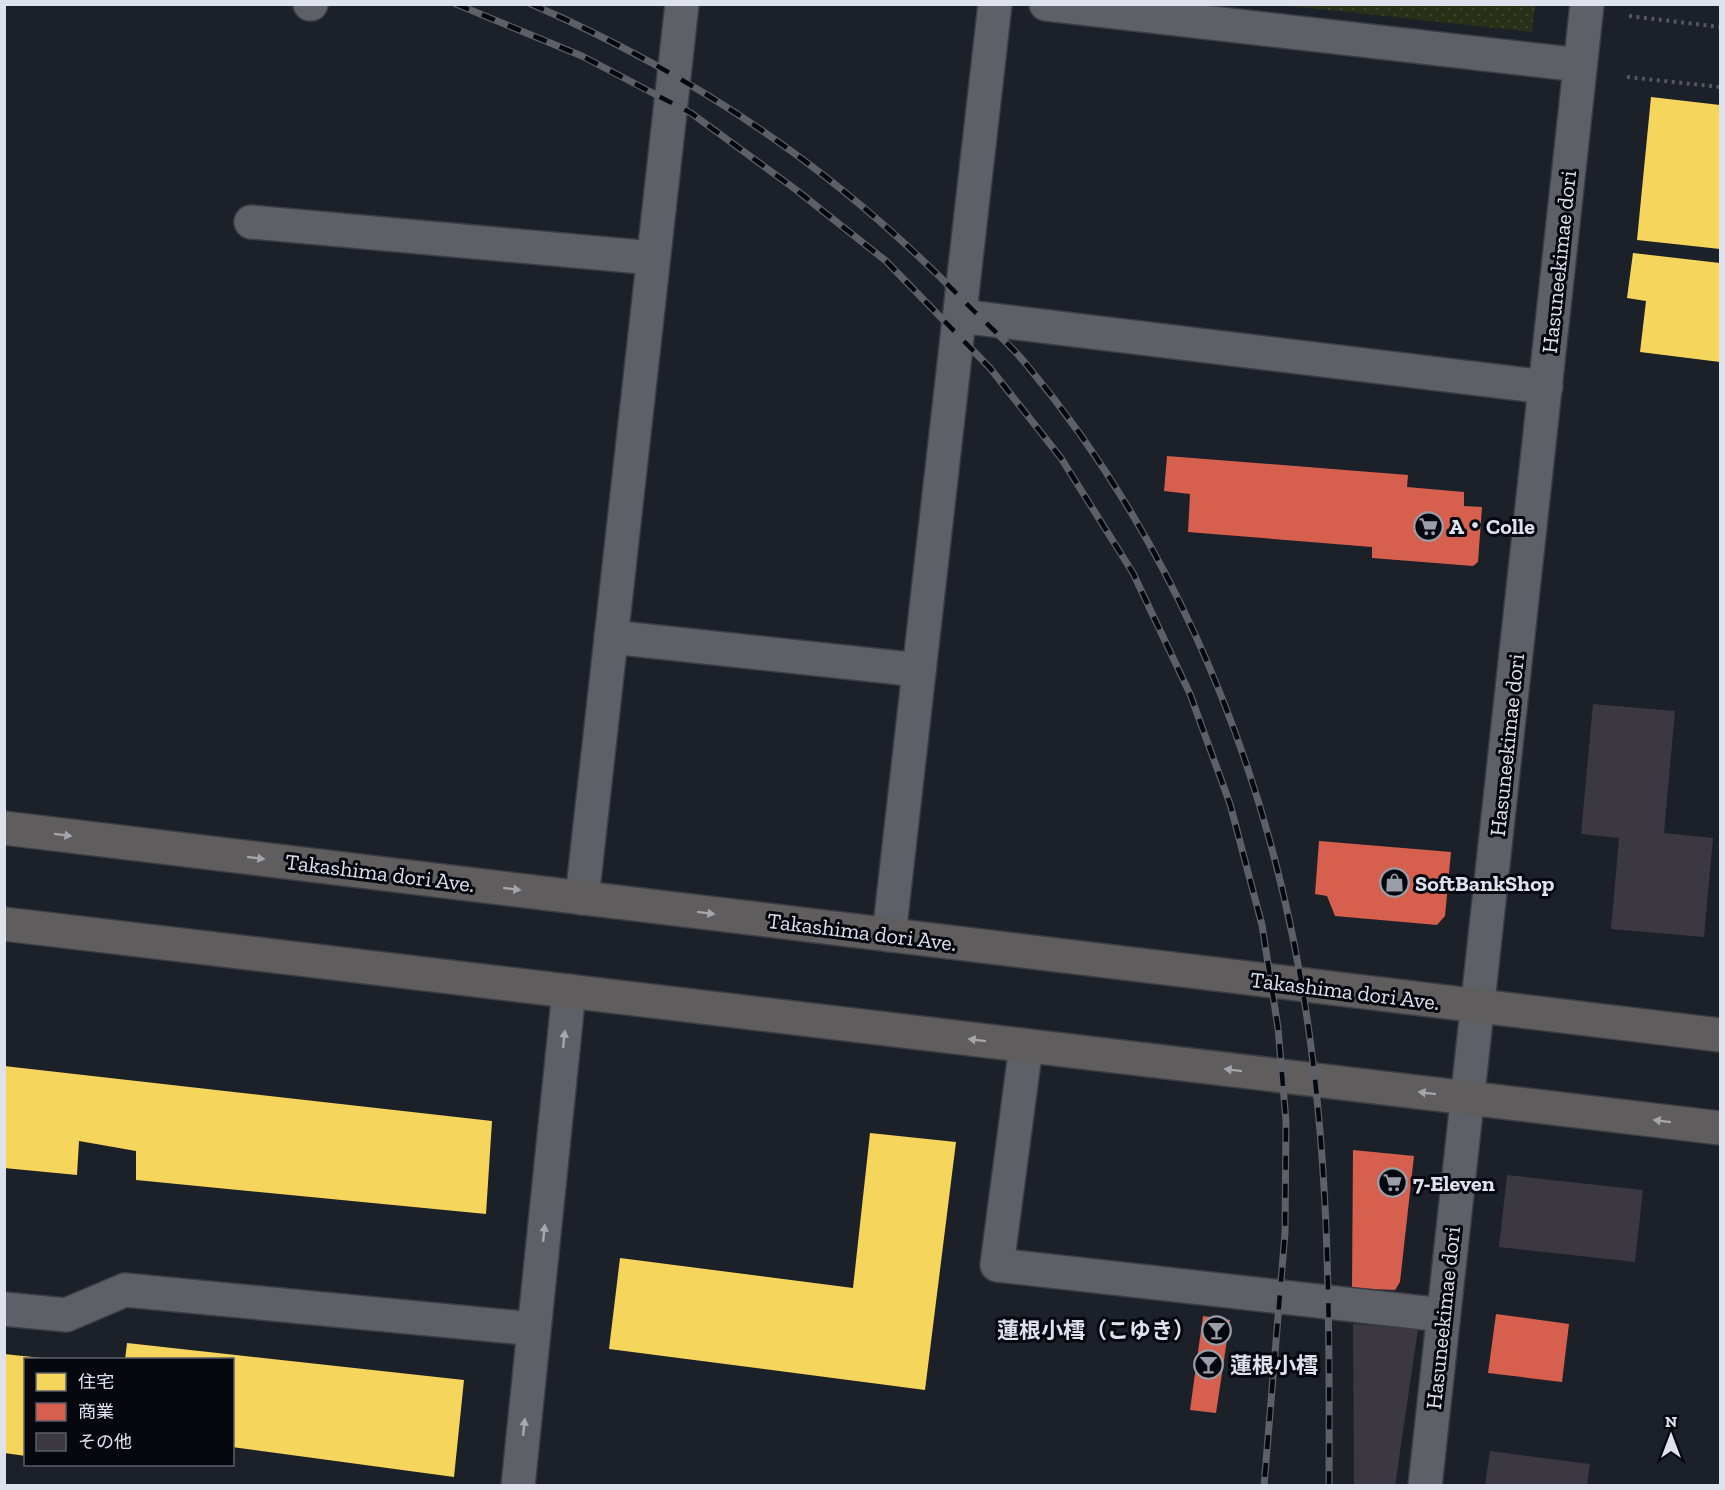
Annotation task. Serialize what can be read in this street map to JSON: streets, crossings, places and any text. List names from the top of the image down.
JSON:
{
  "streets": {
    "main road": ["Takashima dori Ave."],
    "street": ["Hasuneekimae dori"]
  },
  "crossings": [
    ["Hasuneekimae dori", "Takashima dori Ave."]
  ],
  "places": {
    "supermarket": ["A・Colle", "7-Eleven"],
    "shop": ["SoftBankShop"],
    "bar": ["蓮根小樰（こゆき）", "蓮根小樰"]
  },
  "legend": ["住宅", "商業", "その他"],
  "north": "top"
}
